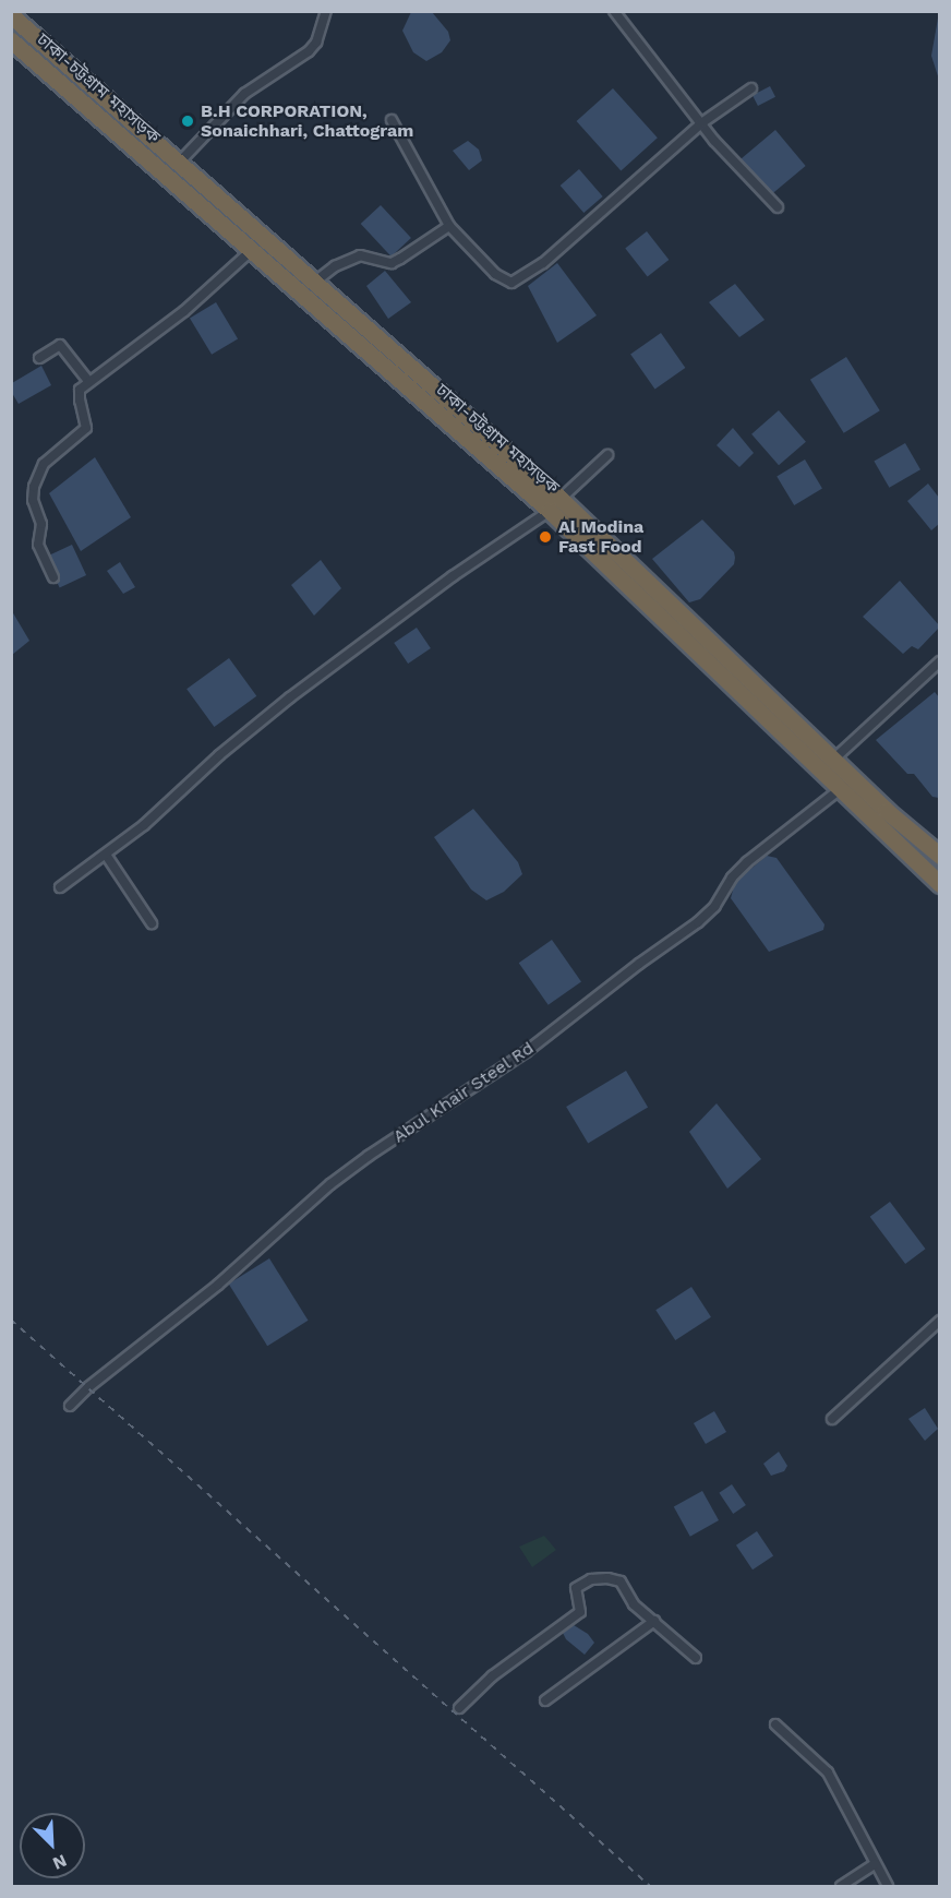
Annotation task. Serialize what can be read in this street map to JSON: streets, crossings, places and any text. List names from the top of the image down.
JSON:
{
  "streets": {
    "highway": ["ঢাকা-চট্টগ্রাম মহাসড়ক"],
    "street": ["Abul Khair Steel Rd"]
  },
  "crossings": [
    ["ঢাকা-চট্টগ্রাম মহাসড়ক", "Abul Khair Steel Rd"]
  ],
  "places": ["B.H CORPORATION, Sonaichhari, Chattogram", "Al Modina Fast Food"],
  "north": "bottom right"
}
